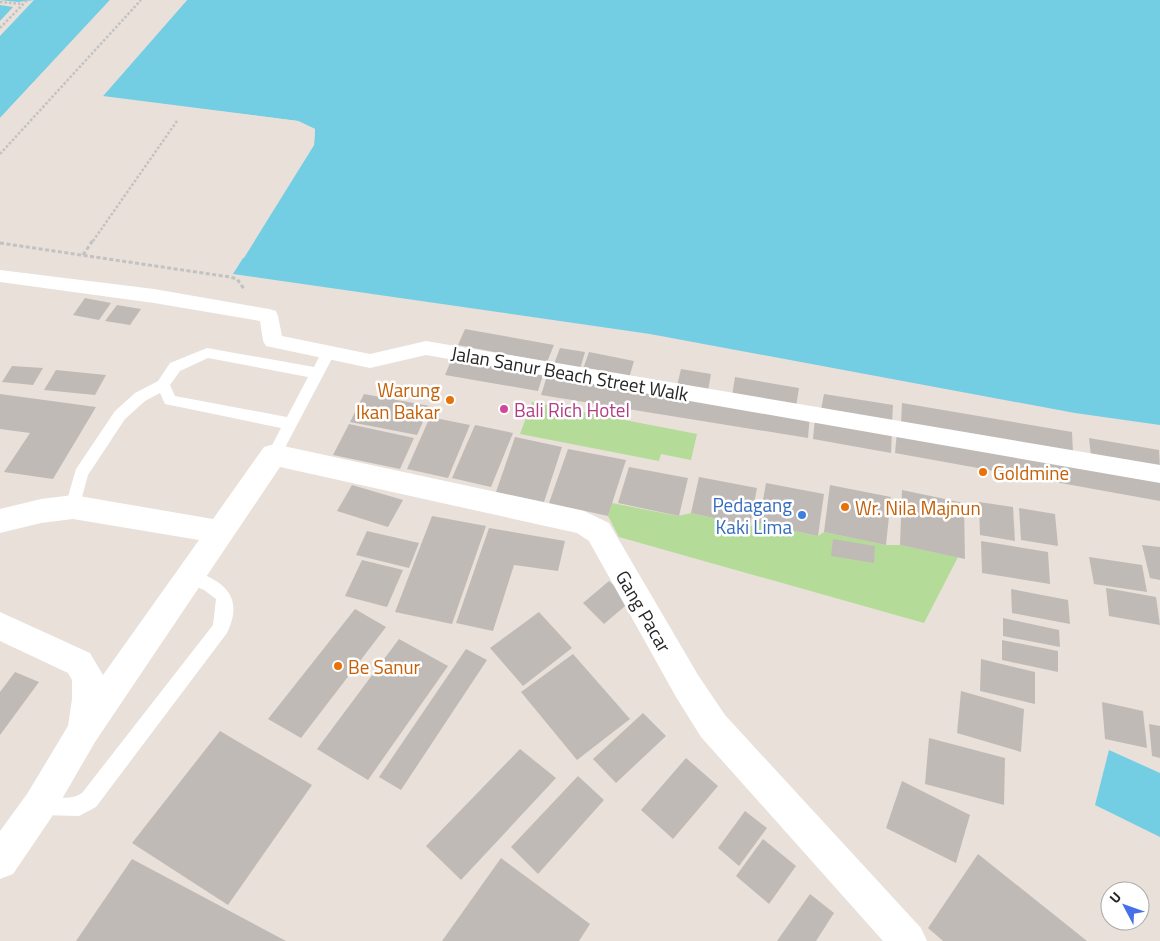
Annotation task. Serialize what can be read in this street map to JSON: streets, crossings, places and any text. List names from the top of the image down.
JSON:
{
  "streets": {
    "street": ["Jalan Sanur Beach Street Walk", "Gang Pacar"]
  },
  "places": [
    "Warung Ikan Bakar",
    "Bali Rich Hotel",
    "Goldmine",
    "Wr. Nila Majnun",
    "Pedagang Kaki Lima",
    "Be Sanur"
  ],
  "north": "top left"
}
